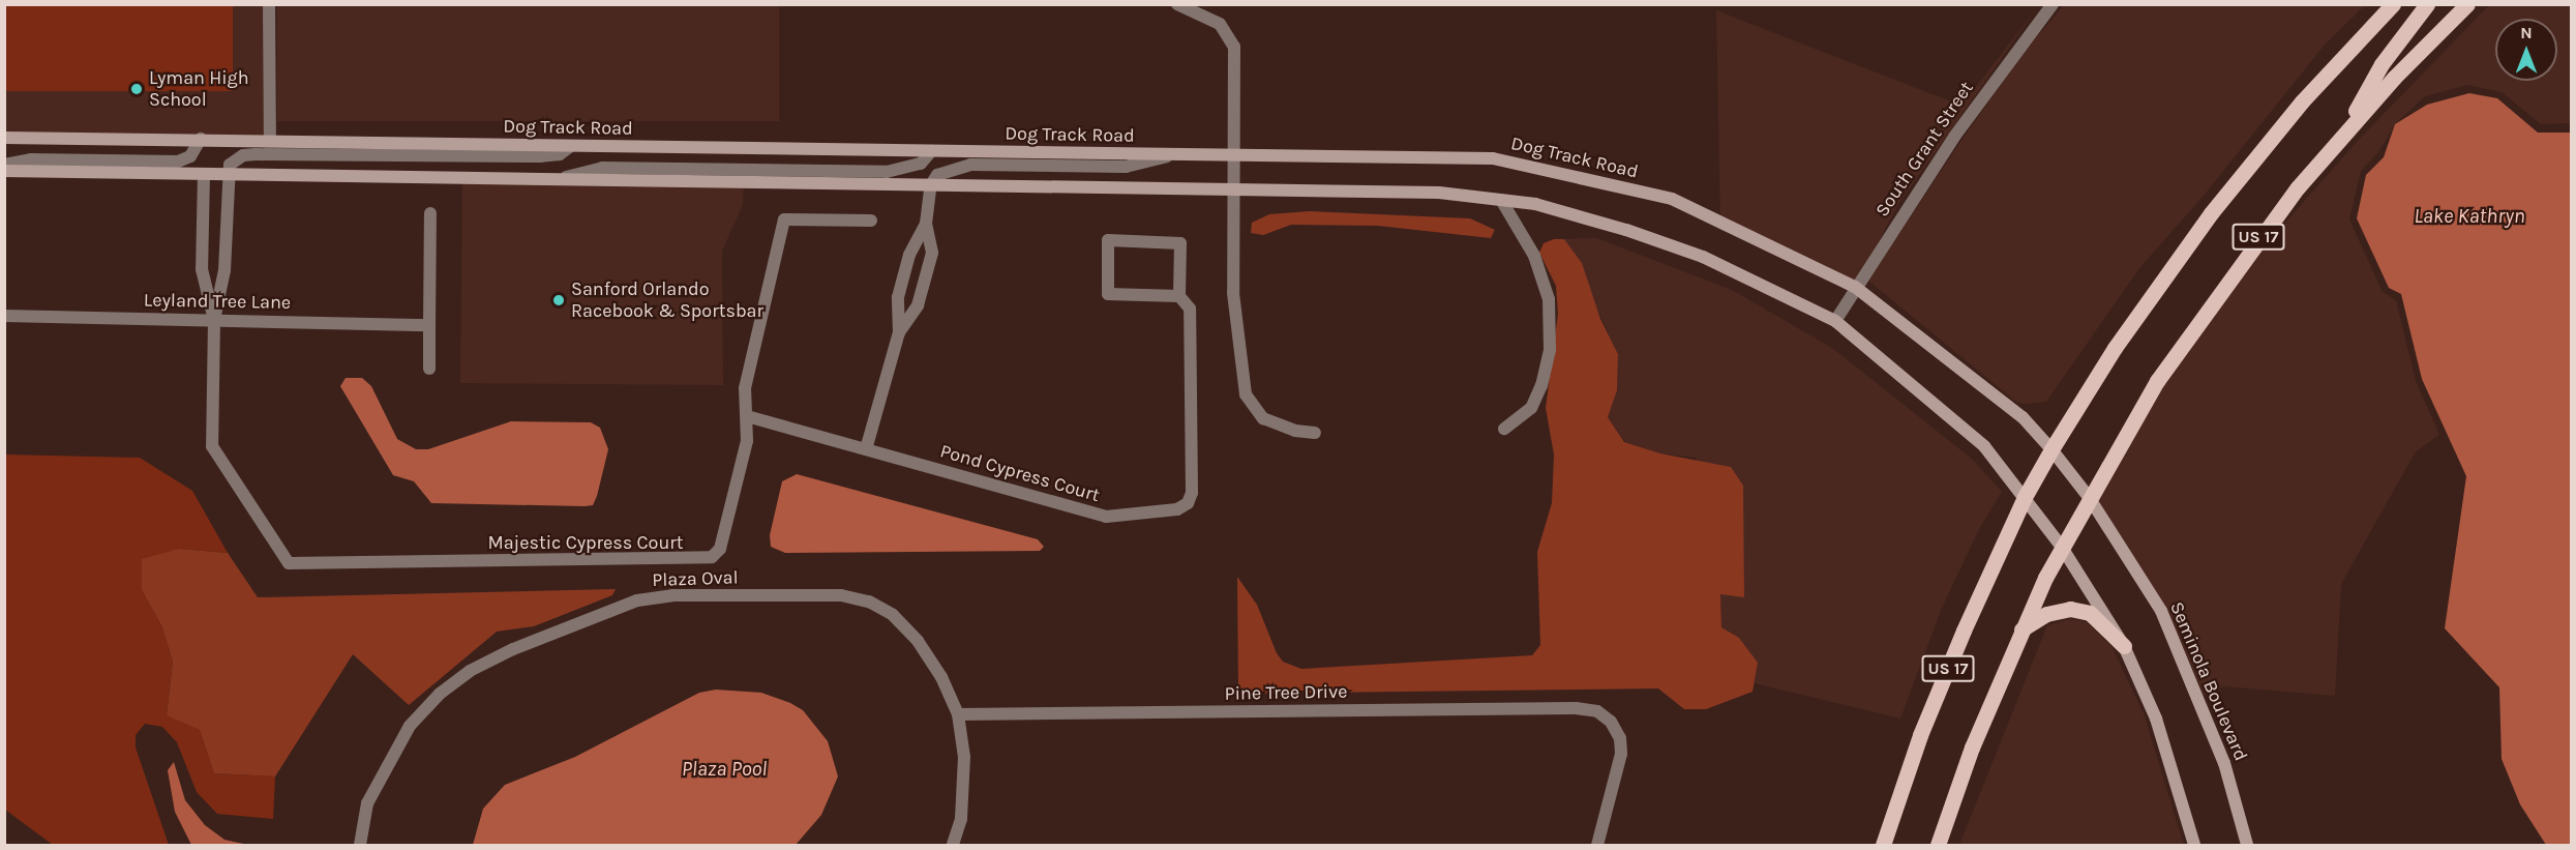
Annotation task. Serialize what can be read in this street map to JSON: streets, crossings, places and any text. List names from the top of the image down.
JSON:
{
  "streets": {
    "main road": ["Dog Track Road", "US 17", "Seminola Boulevard"],
    "street": [
      "South Grant Street",
      "Leyland Tree Lane",
      "Pond Cypress Court",
      "Majestic Cypress Court",
      "Plaza Oval",
      "Pine Tree Drive"
    ]
  },
  "crossings": [
    ["Dog Track Road", "South Grant Street"],
    ["Dog Track Road", "US 17"],
    ["Dog Track Road", "Seminola Boulevard"],
    ["US 17", "Seminola Boulevard"],
    ["Leyland Tree Lane", "Majestic Cypress Court"],
    ["Pond Cypress Court", "Majestic Cypress Court"],
    ["Plaza Oval", "Pine Tree Drive"]
  ],
  "water": ["Lake Kathryn", "Plaza Pool"],
  "places": ["Lyman High School", "Sanford Orlando Racebook & Sportsbar"],
  "north": "top"
}
